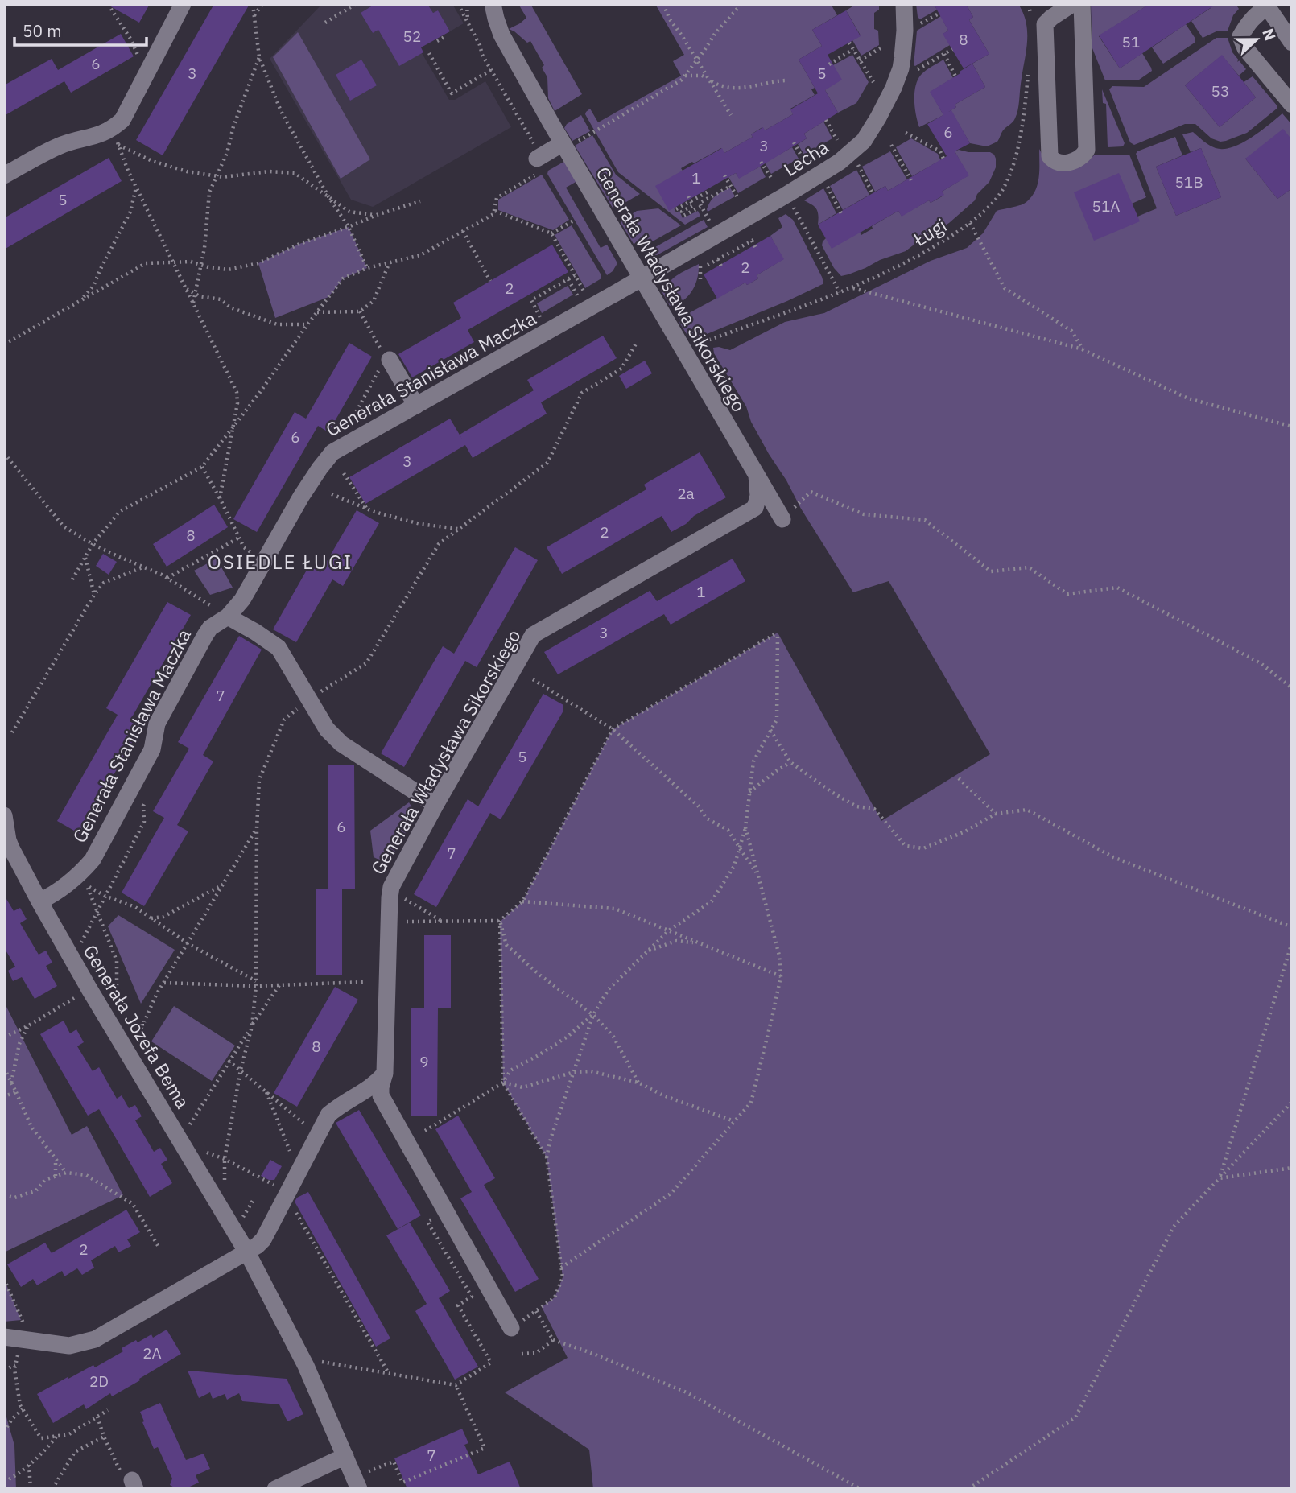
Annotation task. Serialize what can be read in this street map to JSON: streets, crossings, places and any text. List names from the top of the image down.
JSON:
{
  "streets": {
    "street": [
      "Lecha",
      "Generała Władysława Sikorskiego",
      "Generała Stanisława Maczka",
      "Generała Józefa Bema"
    ],
    "path": ["Ługi"]
  },
  "crossings": [
    ["Lecha", "Generała Władysława Sikorskiego"],
    ["Lecha", "Generała Stanisława Maczka"],
    ["Ługi", "Generała Władysława Sikorskiego"],
    ["Generała Władysława Sikorskiego", "Generała Stanisława Maczka"],
    ["Generała Stanisława Maczka", "Generała Józefa Bema"]
  ],
  "districts": ["OSIEDLE ŁUGI"],
  "house_numbers": [
    "52",
    "8",
    "51",
    "6",
    "3",
    "5",
    "53",
    "6",
    "3",
    "1",
    "51B",
    "5",
    "51A",
    "2",
    "2",
    "6",
    "3",
    "2a",
    "2",
    "8",
    "1",
    "3",
    "7",
    "5",
    "6",
    "7",
    "8",
    "9",
    "2",
    "2A",
    "2D",
    "7"
  ],
  "scale_bar": "50 m",
  "north": "right"
}
